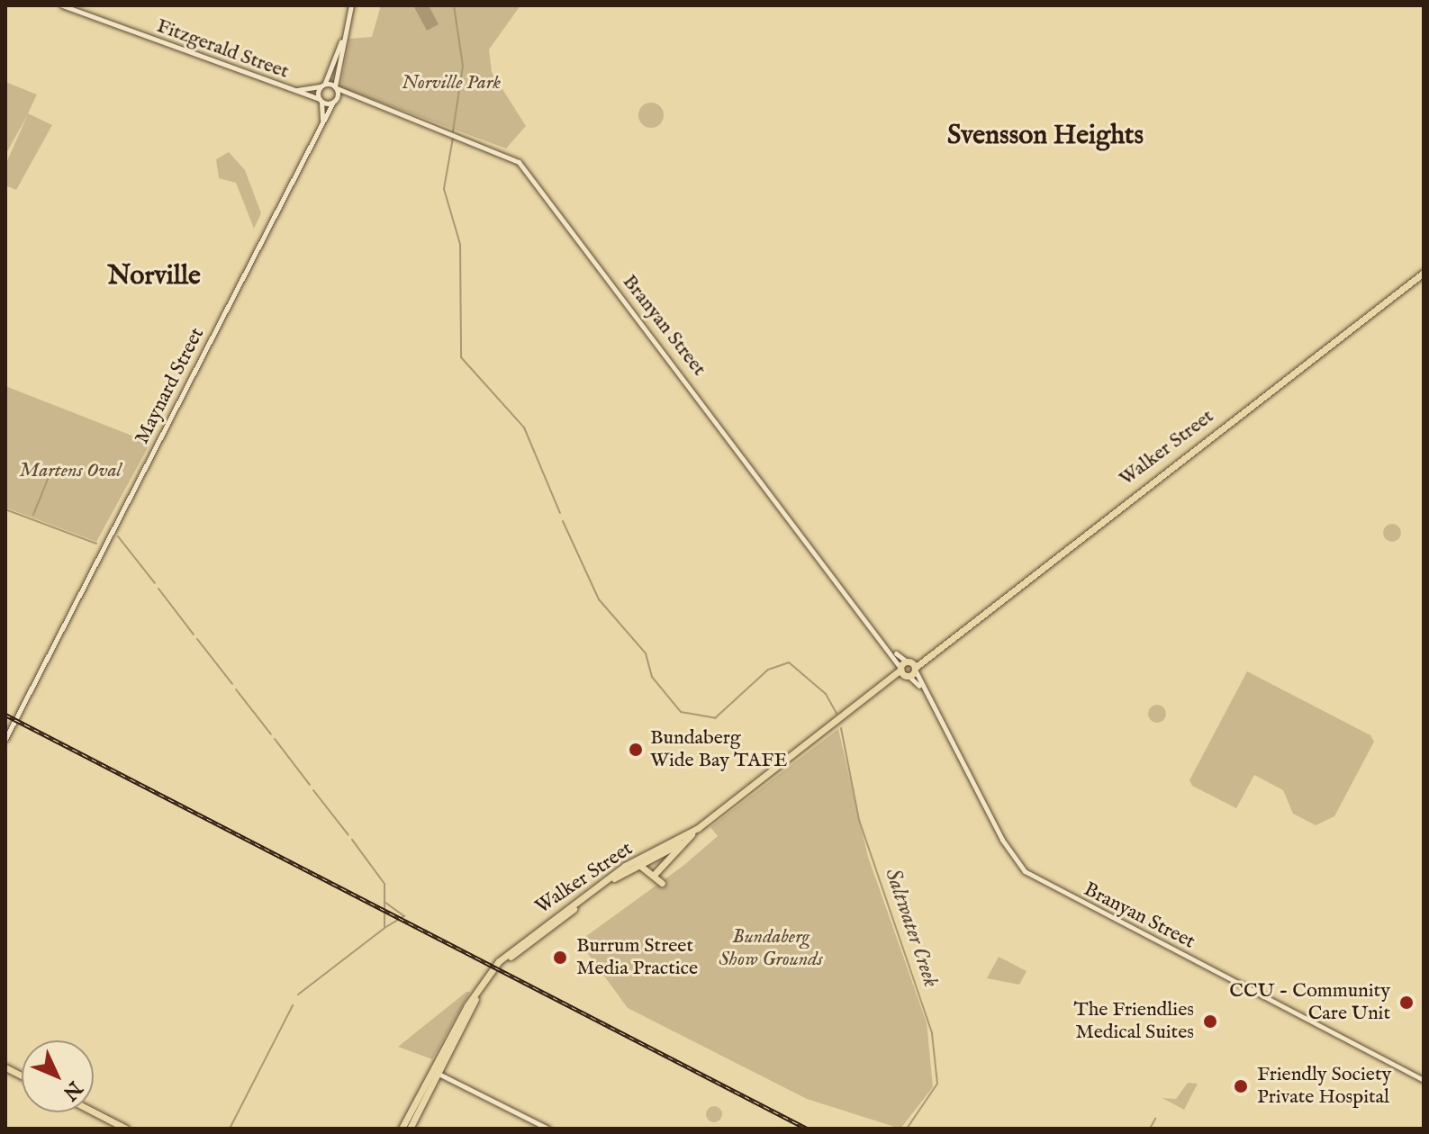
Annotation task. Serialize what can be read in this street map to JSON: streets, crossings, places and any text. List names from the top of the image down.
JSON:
{
  "streets": {
    "main road": ["Walker Street"],
    "street": ["Fitzgerald Street", "Branyan Street", "Maynard Street"]
  },
  "crossings": [
    ["Fitzgerald Street", "Branyan Street"],
    ["Fitzgerald Street", "Maynard Street"],
    ["Branyan Street", "Maynard Street"],
    ["Branyan Street", "Walker Street"]
  ],
  "districts": ["Svensson Heights", "Norville"],
  "water": ["Saltwater Creek"],
  "parks": ["Norville Park", "Martens Oval", "Bundaberg Show Grounds"],
  "places": [
    "Bundaberg Wide Bay TAFE",
    "Burrum Street Media Practice",
    "CCU - Community Care Unit",
    "The Friendlies Medical Suites",
    "Friendly Society Private Hospital"
  ],
  "north": "bottom right"
}
